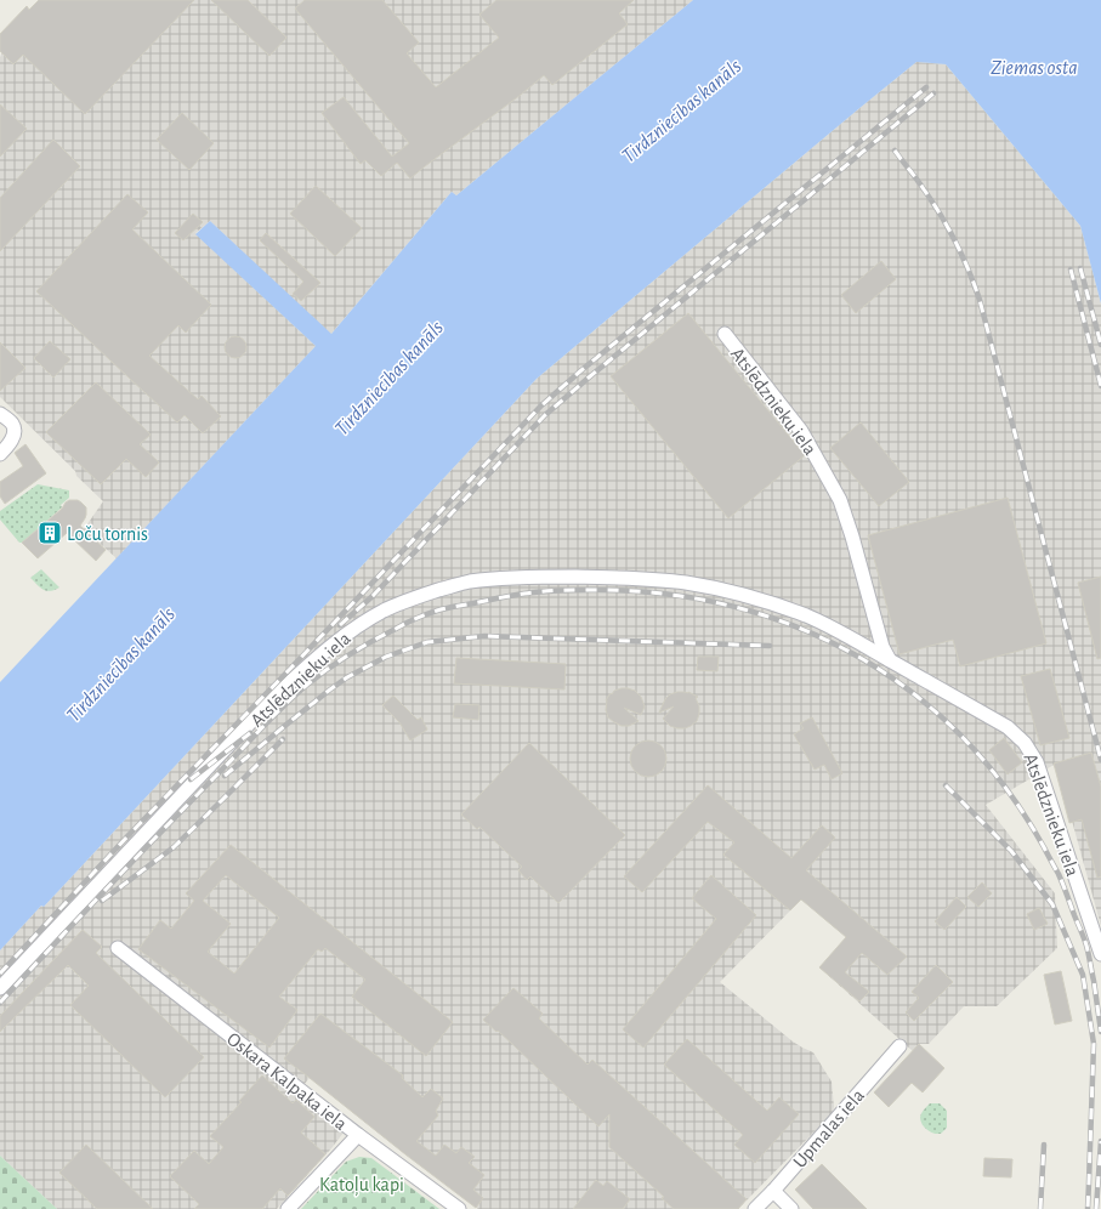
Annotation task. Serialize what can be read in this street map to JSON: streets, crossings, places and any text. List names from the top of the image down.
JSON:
{
  "streets": {
    "street": ["Atslēdznieku iela", "Oskara Kalpaka iela", "Upmalas iela"]
  },
  "water": ["Ziemas osta", "Tirdzniecības kanāls"],
  "parks": ["Katoļu kapi"],
  "places": {
    "building": ["Loču tornis"]
  }
}
